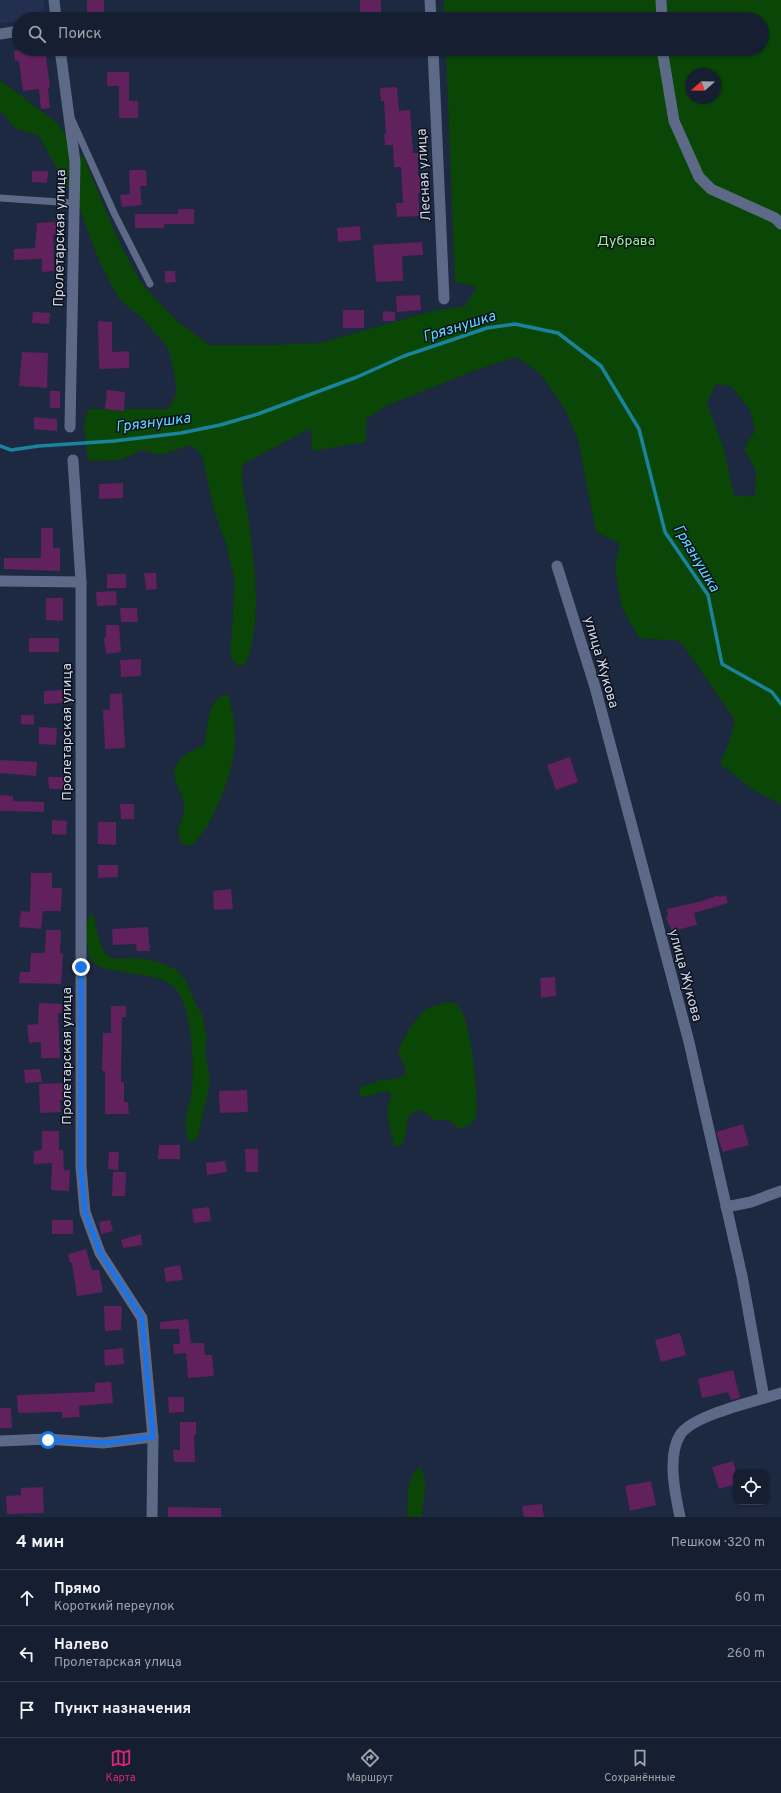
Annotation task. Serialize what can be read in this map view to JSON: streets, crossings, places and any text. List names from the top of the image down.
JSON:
{
  "streets": {
    "street": ["Лесная улица", "Пролетарская улица", "улица Жукова"]
  },
  "water": ["Грязнушка"],
  "parks": ["Дубрава"],
  "north": "left",
  "page": {
    "search": "Поиск",
    "heading": ["4 мин", "Пешком · 320 m"],
    "list": [
      ["Прямо", "Короткий переулок", "60 m"],
      ["Налево", "Пролетарская улица", "260 m"],
      "Пункт назначения"
    ],
    "nav": ["Карта", "Маршрут", "Сохранённые"]
  }
}
